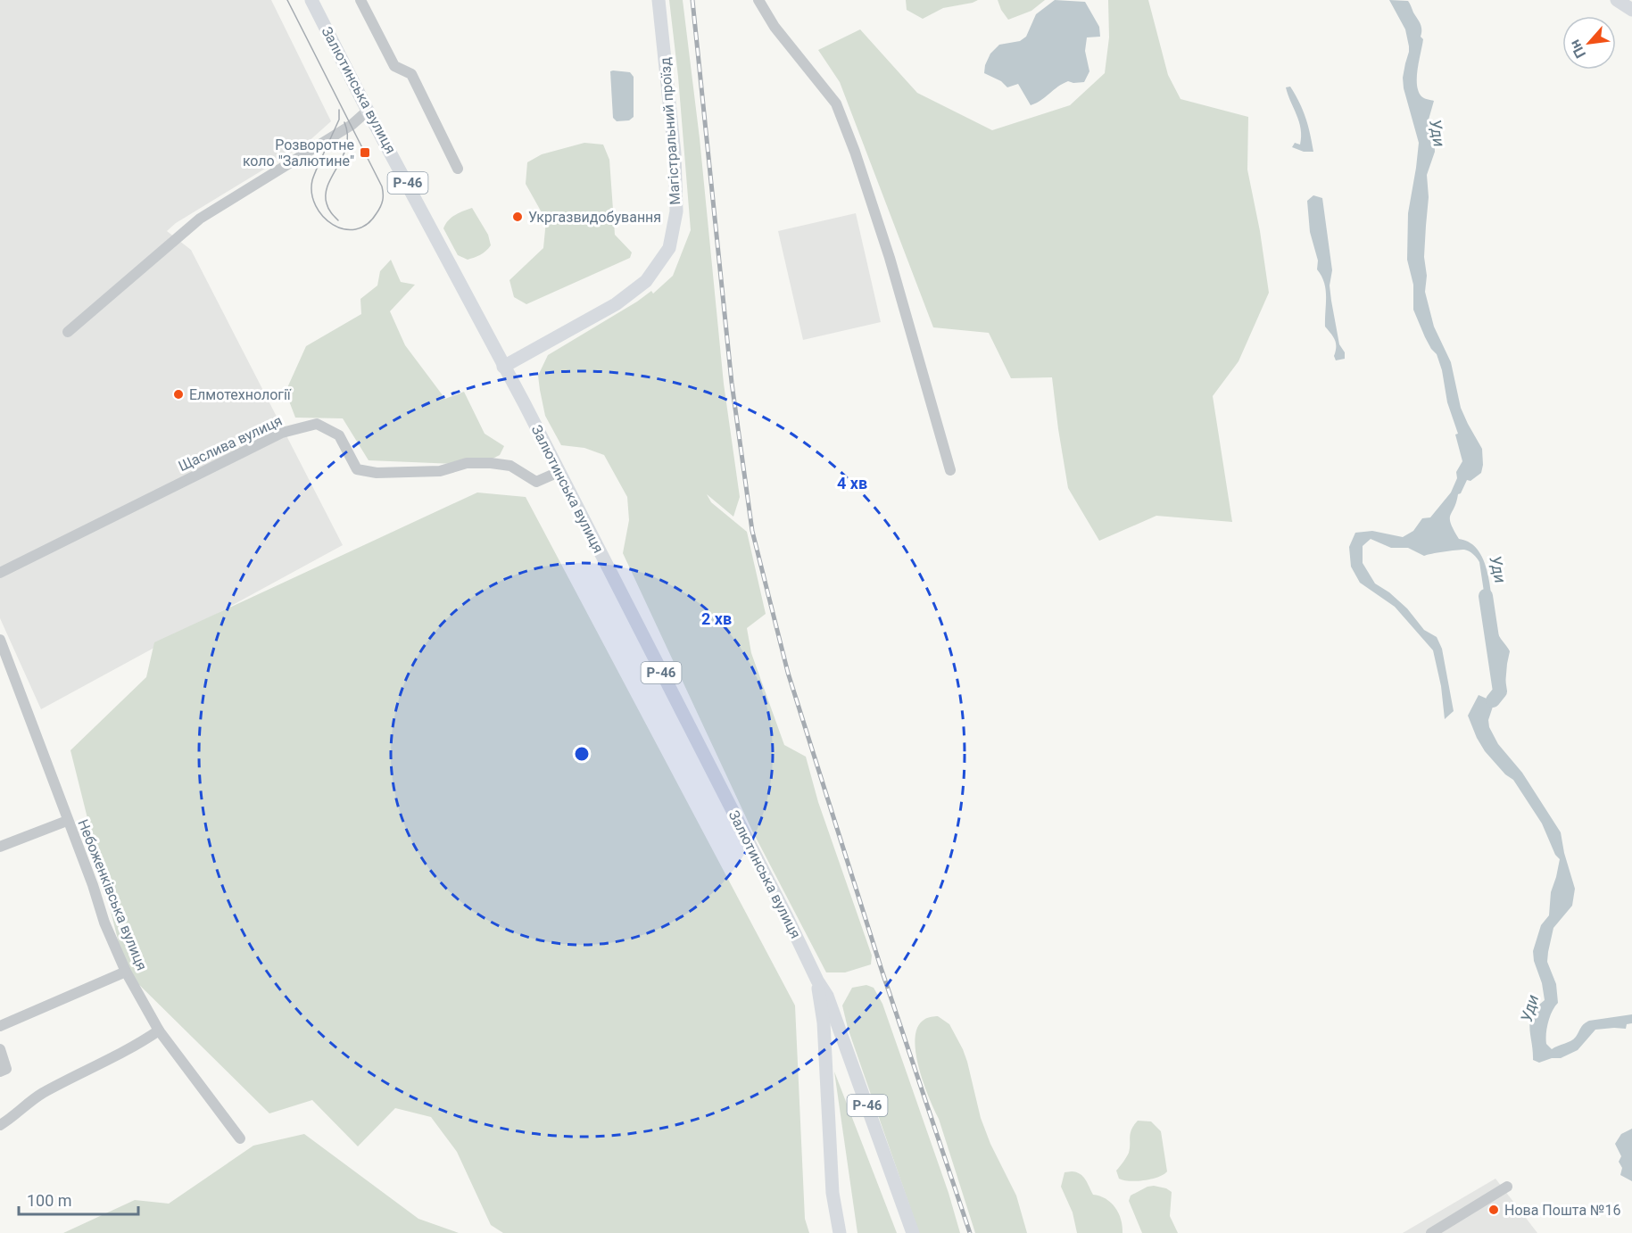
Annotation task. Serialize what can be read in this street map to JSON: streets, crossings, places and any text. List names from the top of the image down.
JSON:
{
  "streets": {
    "main road": ["Залютинська вулиця", "Магістральний проїзд", "Р-46"],
    "street": ["Щаслива вулиця", "Небоженківська вулиця"]
  },
  "crossings": [
    ["Залютинська вулиця", "Магістральний проїзд"],
    ["Залютинська вулиця", "Р-46"],
    ["Залютинська вулиця", "Щаслива вулиця"]
  ],
  "water": ["Уди"],
  "places": {
    "transit": ["Розворотне коло \"Залютине\""],
    "other": ["Укргазвидобування", "Елмотехнології", "Нова Пошта №16"]
  },
  "scale_bar": "100 m",
  "north": "bottom left",
  "rings": ["4 хв", "2 хв"]
}
